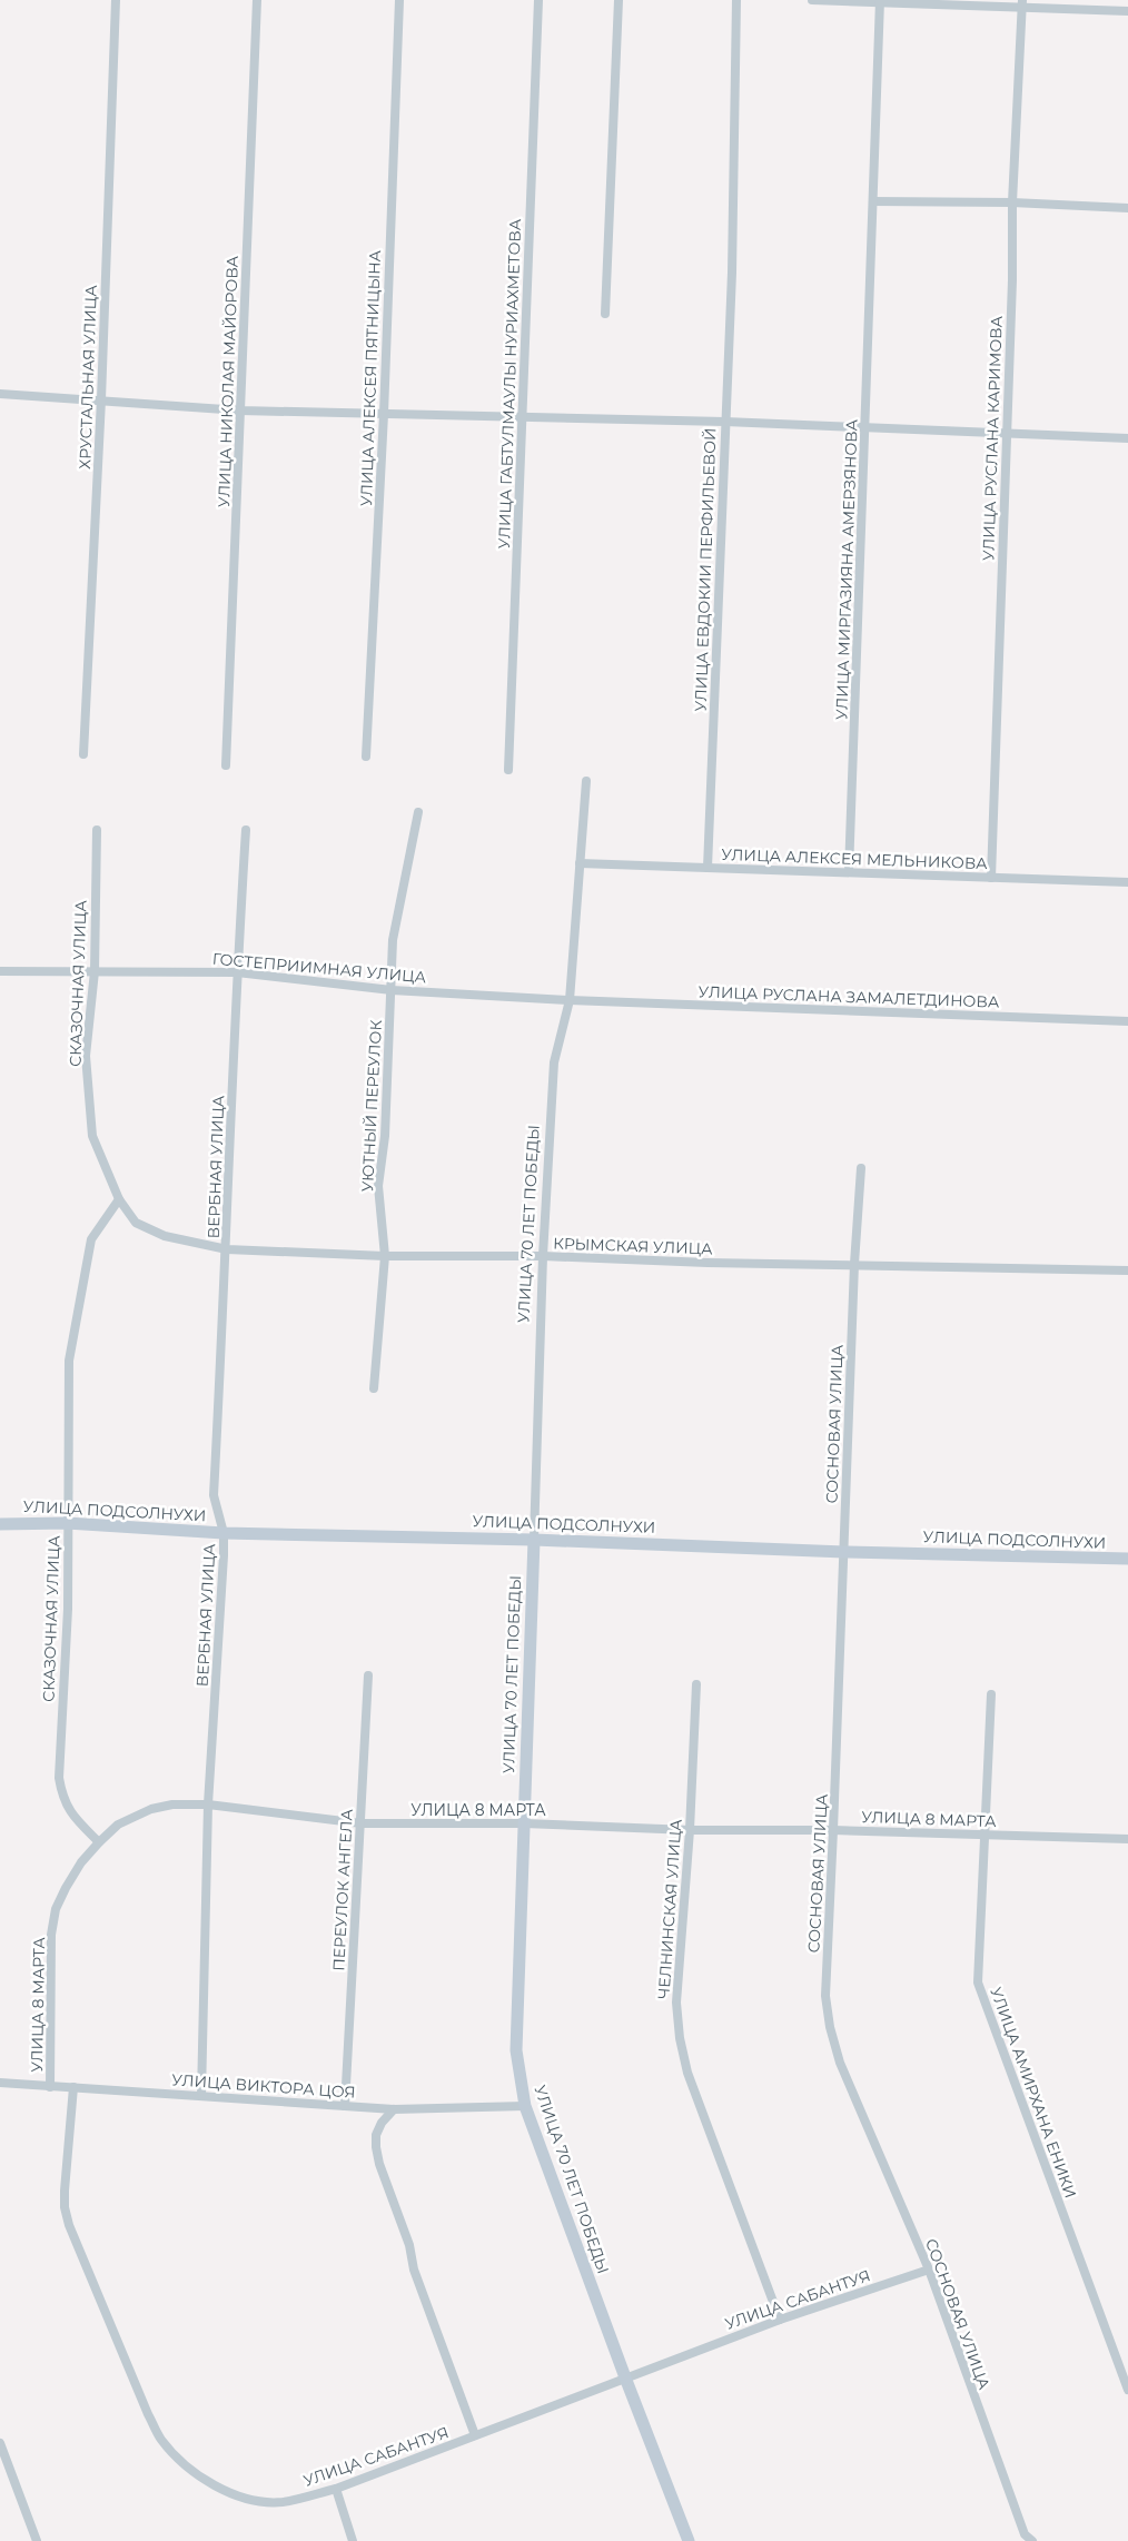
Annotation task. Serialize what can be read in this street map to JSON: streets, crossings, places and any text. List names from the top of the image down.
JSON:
{
  "streets": {
    "street": [
      "ХРУСТАЛЬНАЯ УЛИЦА",
      "УЛИЦА АЛЕКСЕЯ ПЯТНИЦЫНА",
      "УЛИЦА НИКОЛАЯ МАЙОРОВА",
      "УЛИЦА ГАБТУЛМАУЛЫ НУРИАХМЕТОВА",
      "УЛИЦА РУСЛАНА КАРИМОВА",
      "УЛИЦА ЕВДОКИИ ПЕРФИЛЬЕВОЙ",
      "УЛИЦА МИРГАЗИЯНА АМЕРЗЯНОВА",
      "УЛИЦА АЛЕКСЕЯ МЕЛЬНИКОВА",
      "ГОСТЕПРИИМНАЯ УЛИЦА",
      "СКАЗОЧНАЯ УЛИЦА",
      "УЛИЦА РУСЛАНА ЗАМАЛЕТДИНОВА",
      "УЮТНЫЙ ПЕРЕУЛОК",
      "ВЕРБНАЯ УЛИЦА",
      "УЛИЦА 70 ЛЕТ ПОБЕДЫ",
      "КРЫМСКАЯ УЛИЦА",
      "СОСНОВАЯ УЛИЦА",
      "УЛИЦА ПОДСОЛНУХИ",
      "УЛИЦА 8 МАРТА",
      "ПЕРЕУЛОК АНГЕЛА",
      "ЧЕЛНИНСКАЯ УЛИЦА",
      "УЛИЦА ВИКТОРА ЦОЯ",
      "УЛИЦА АМИРХАНА ЕНИКИ",
      "УЛИЦА САБАНТУЯ"
    ]
  },
  "crossings": [
    ["УЛИЦА РУСЛАНА КАРИМОВА", "УЛИЦА АЛЕКСЕЯ МЕЛЬНИКОВА"],
    ["УЛИЦА ЕВДОКИИ ПЕРФИЛЬЕВОЙ", "УЛИЦА АЛЕКСЕЯ МЕЛЬНИКОВА"],
    ["УЛИЦА МИРГАЗИЯНА АМЕРЗЯНОВА", "УЛИЦА АЛЕКСЕЯ МЕЛЬНИКОВА"],
    ["УЛИЦА АЛЕКСЕЯ МЕЛЬНИКОВА", "УЛИЦА 70 ЛЕТ ПОБЕДЫ"],
    ["ГОСТЕПРИИМНАЯ УЛИЦА", "СКАЗОЧНАЯ УЛИЦА"],
    ["ГОСТЕПРИИМНАЯ УЛИЦА", "УЛИЦА РУСЛАНА ЗАМАЛЕТДИНОВА"],
    ["ГОСТЕПРИИМНАЯ УЛИЦА", "УЮТНЫЙ ПЕРЕУЛОК"],
    ["ГОСТЕПРИИМНАЯ УЛИЦА", "ВЕРБНАЯ УЛИЦА"],
    ["ГОСТЕПРИИМНАЯ УЛИЦА", "УЛИЦА 70 ЛЕТ ПОБЕДЫ"],
    ["СКАЗОЧНАЯ УЛИЦА", "КРЫМСКАЯ УЛИЦА"],
    ["СКАЗОЧНАЯ УЛИЦА", "УЛИЦА ПОДСОЛНУХИ"],
    ["СКАЗОЧНАЯ УЛИЦА", "УЛИЦА 8 МАРТА"],
    ["УЛИЦА РУСЛАНА ЗАМАЛЕТДИНОВА", "УЛИЦА 70 ЛЕТ ПОБЕДЫ"],
    ["УЮТНЫЙ ПЕРЕУЛОК", "КРЫМСКАЯ УЛИЦА"],
    ["ВЕРБНАЯ УЛИЦА", "КРЫМСКАЯ УЛИЦА"],
    ["ВЕРБНАЯ УЛИЦА", "УЛИЦА ПОДСОЛНУХИ"],
    ["ВЕРБНАЯ УЛИЦА", "УЛИЦА 8 МАРТА"],
    ["ВЕРБНАЯ УЛИЦА", "УЛИЦА ВИКТОРА ЦОЯ"],
    ["УЛИЦА 70 ЛЕТ ПОБЕДЫ", "КРЫМСКАЯ УЛИЦА"],
    ["УЛИЦА 70 ЛЕТ ПОБЕДЫ", "УЛИЦА ПОДСОЛНУХИ"],
    ["УЛИЦА 70 ЛЕТ ПОБЕДЫ", "УЛИЦА 8 МАРТА"],
    ["УЛИЦА 70 ЛЕТ ПОБЕДЫ", "УЛИЦА ВИКТОРА ЦОЯ"],
    ["УЛИЦА 70 ЛЕТ ПОБЕДЫ", "УЛИЦА САБАНТУЯ"],
    ["КРЫМСКАЯ УЛИЦА", "СОСНОВАЯ УЛИЦА"],
    ["СОСНОВАЯ УЛИЦА", "УЛИЦА ПОДСОЛНУХИ"],
    ["СОСНОВАЯ УЛИЦА", "УЛИЦА 8 МАРТА"],
    ["СОСНОВАЯ УЛИЦА", "УЛИЦА САБАНТУЯ"],
    ["УЛИЦА 8 МАРТА", "ПЕРЕУЛОК АНГЕЛА"],
    ["УЛИЦА 8 МАРТА", "ЧЕЛНИНСКАЯ УЛИЦА"],
    ["УЛИЦА 8 МАРТА", "УЛИЦА ВИКТОРА ЦОЯ"],
    ["УЛИЦА 8 МАРТА", "УЛИЦА АМИРХАНА ЕНИКИ"],
    ["ПЕРЕУЛОК АНГЕЛА", "УЛИЦА ВИКТОРА ЦОЯ"],
    ["ЧЕЛНИНСКАЯ УЛИЦА", "УЛИЦА САБАНТУЯ"],
    ["УЛИЦА ВИКТОРА ЦОЯ", "УЛИЦА САБАНТУЯ"]
  ]
}
